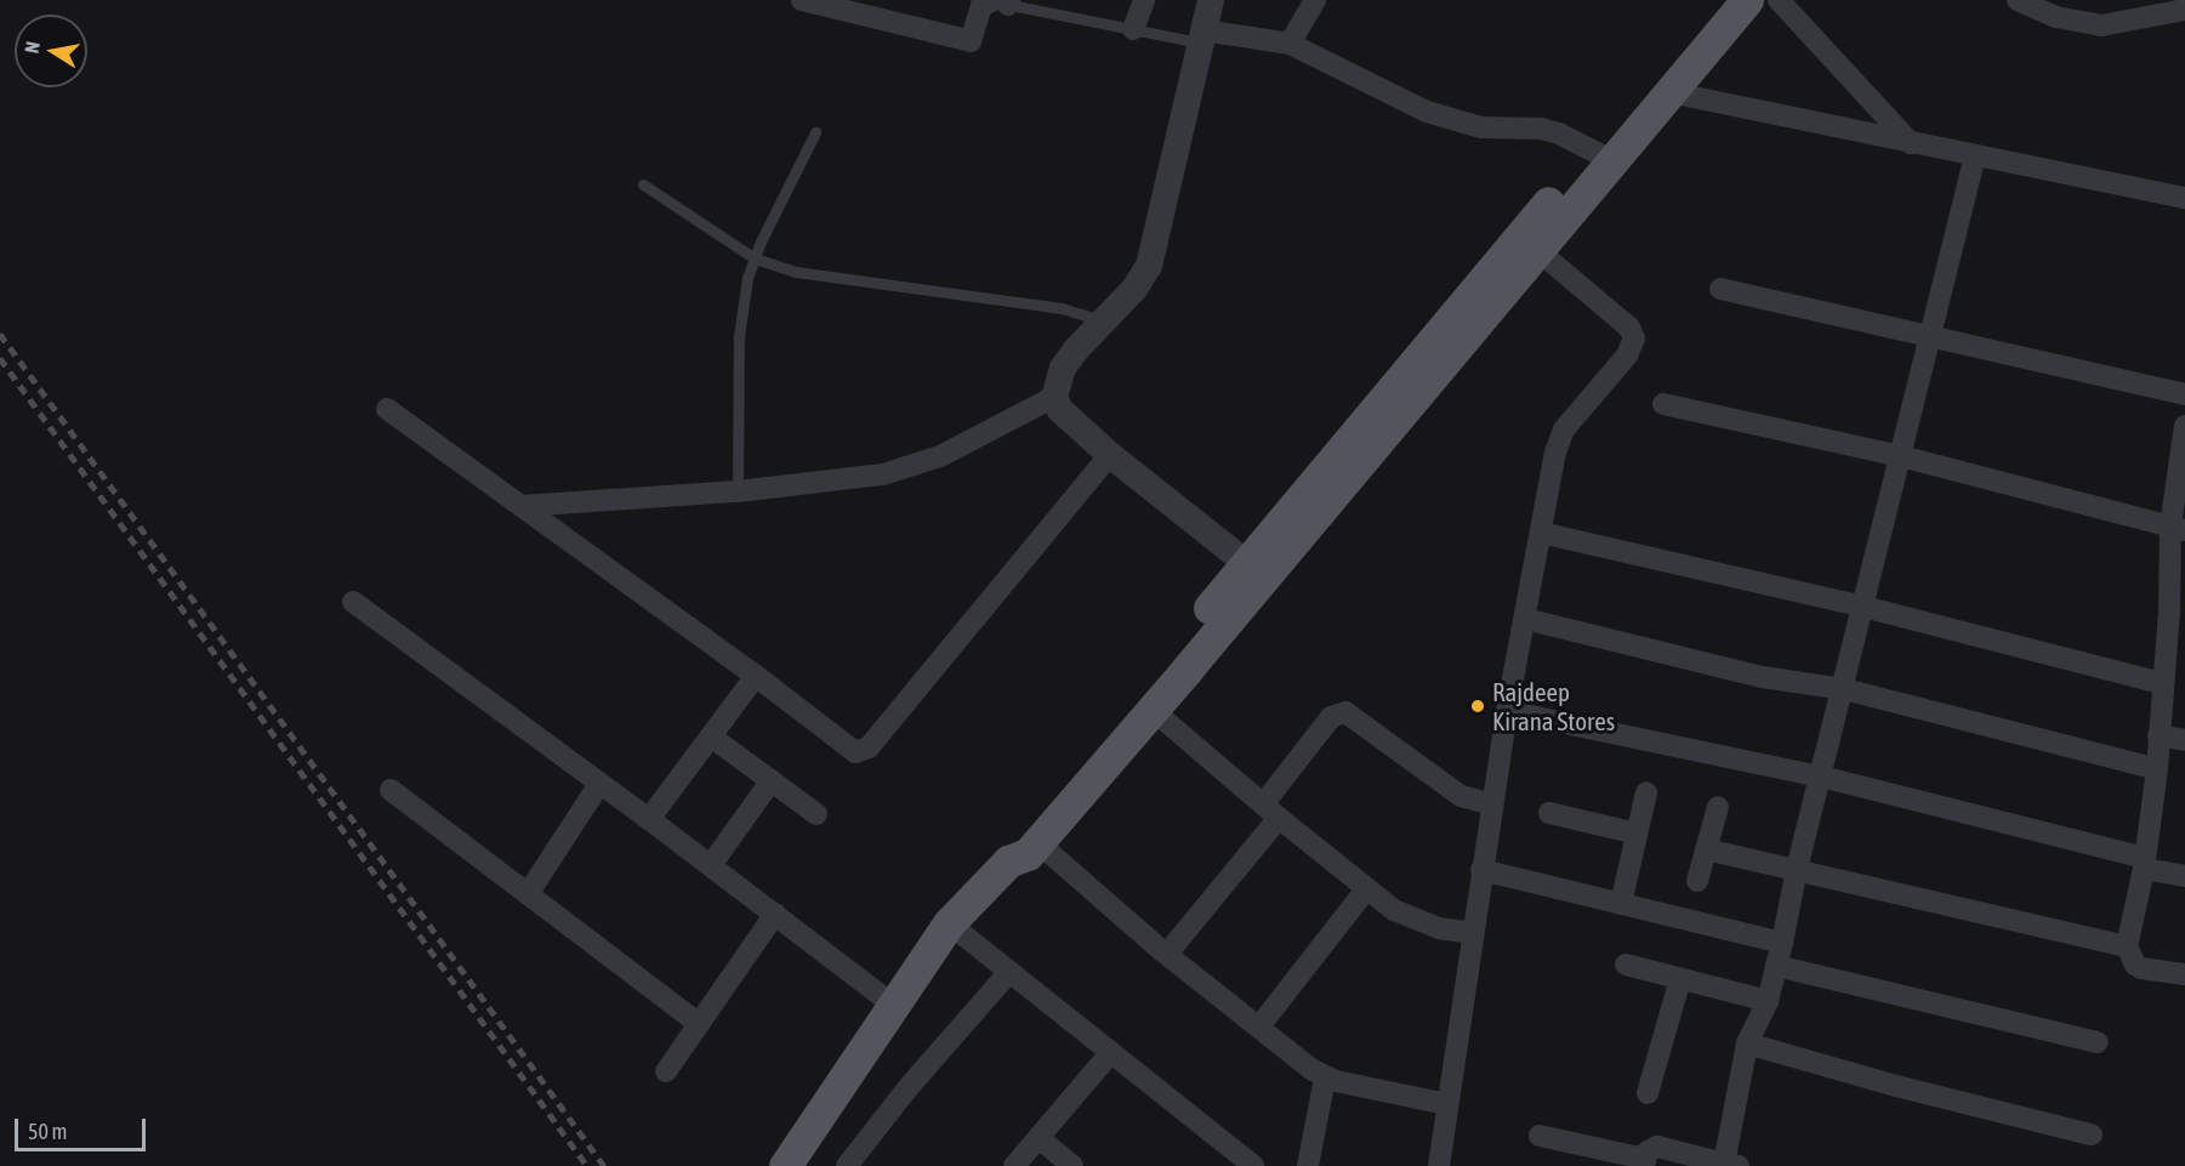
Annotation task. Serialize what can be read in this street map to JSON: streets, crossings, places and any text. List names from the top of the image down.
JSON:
{
  "places": ["Rajdeep Kirana Stores"],
  "scale_bar": "50 m",
  "north": "left"
}
